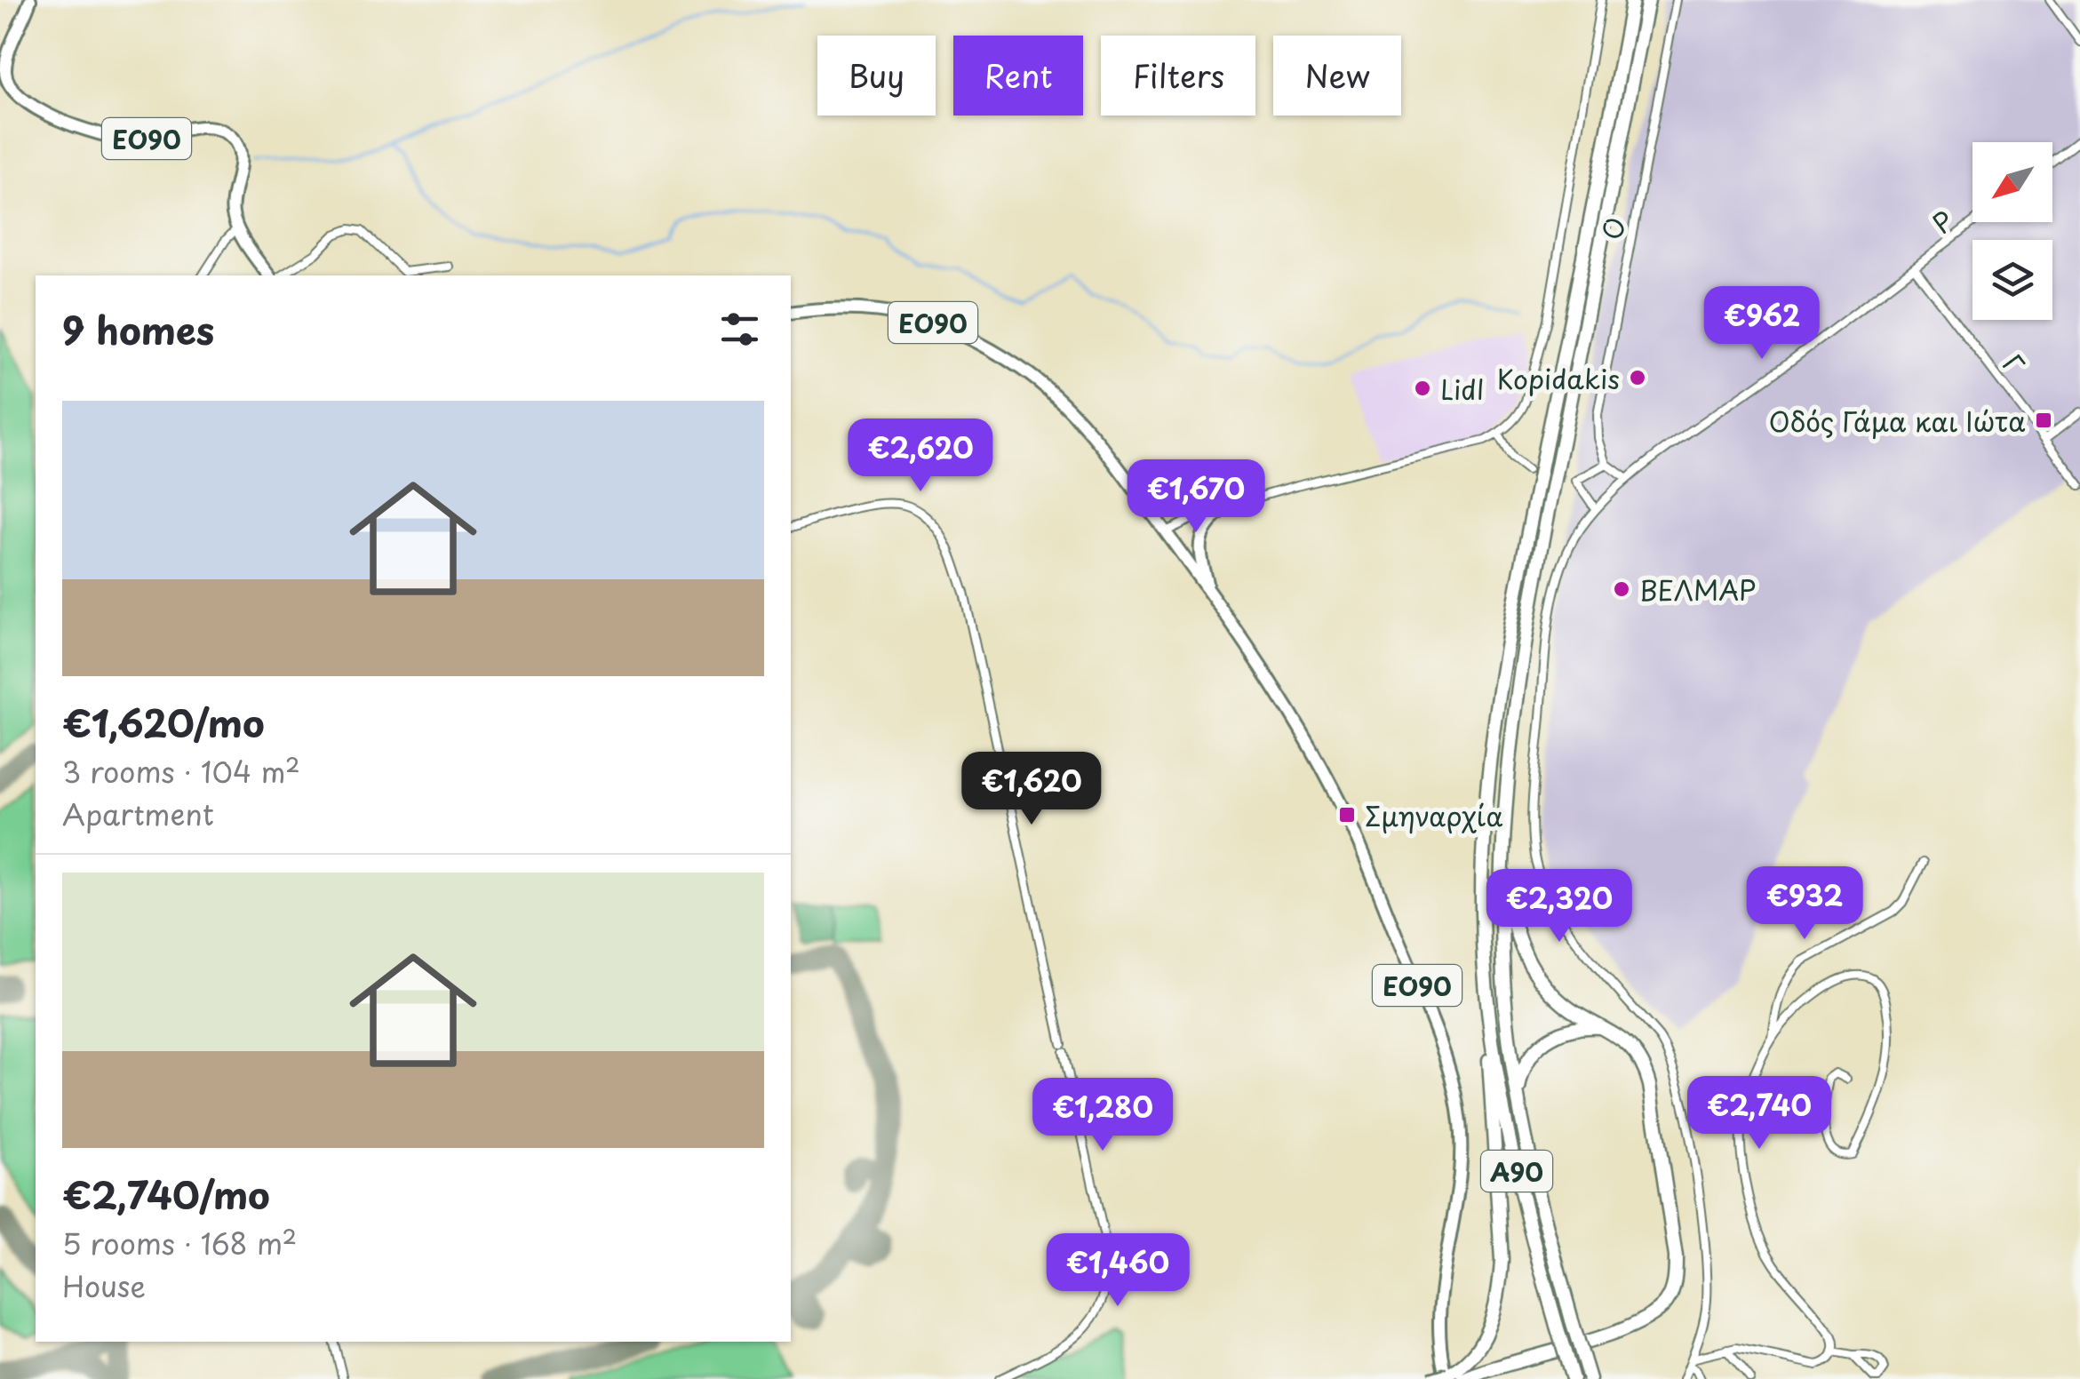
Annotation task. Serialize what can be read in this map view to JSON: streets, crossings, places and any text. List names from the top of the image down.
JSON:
{
  "streets": {
    "highway": ["Α90"],
    "main road": ["ΕΟ90"],
    "street": ["Ρ", "Ο", "Γ"]
  },
  "crossings": [
    ["Ρ", "Γ"]
  ],
  "places": {
    "other": ["Kopidakis", "Lidl", "ΒΕΛΜΑΡ"],
    "transit": ["Οδός Γάμα και Ιώτα", "Σμηναρχία"]
  },
  "north": "bottom left",
  "page": {
    "chip": [
      "Buy",
      "Rent",
      "Filters",
      "New"
    ],
    "heading": "9 homes",
    "price": [
      "€962",
      "€2,620",
      "€1,670",
      "€1,620",
      "€932",
      "€2,320",
      "€2,740",
      "€1,280",
      "€1,460"
    ],
    "list": [
      {
        "name": "€1,620/mo",
        "note": "3 rooms · 104 m² · Apartment"
      },
      {
        "name": "€2,740/mo",
        "note": "5 rooms · 168 m² · House"
      }
    ]
  }
}
